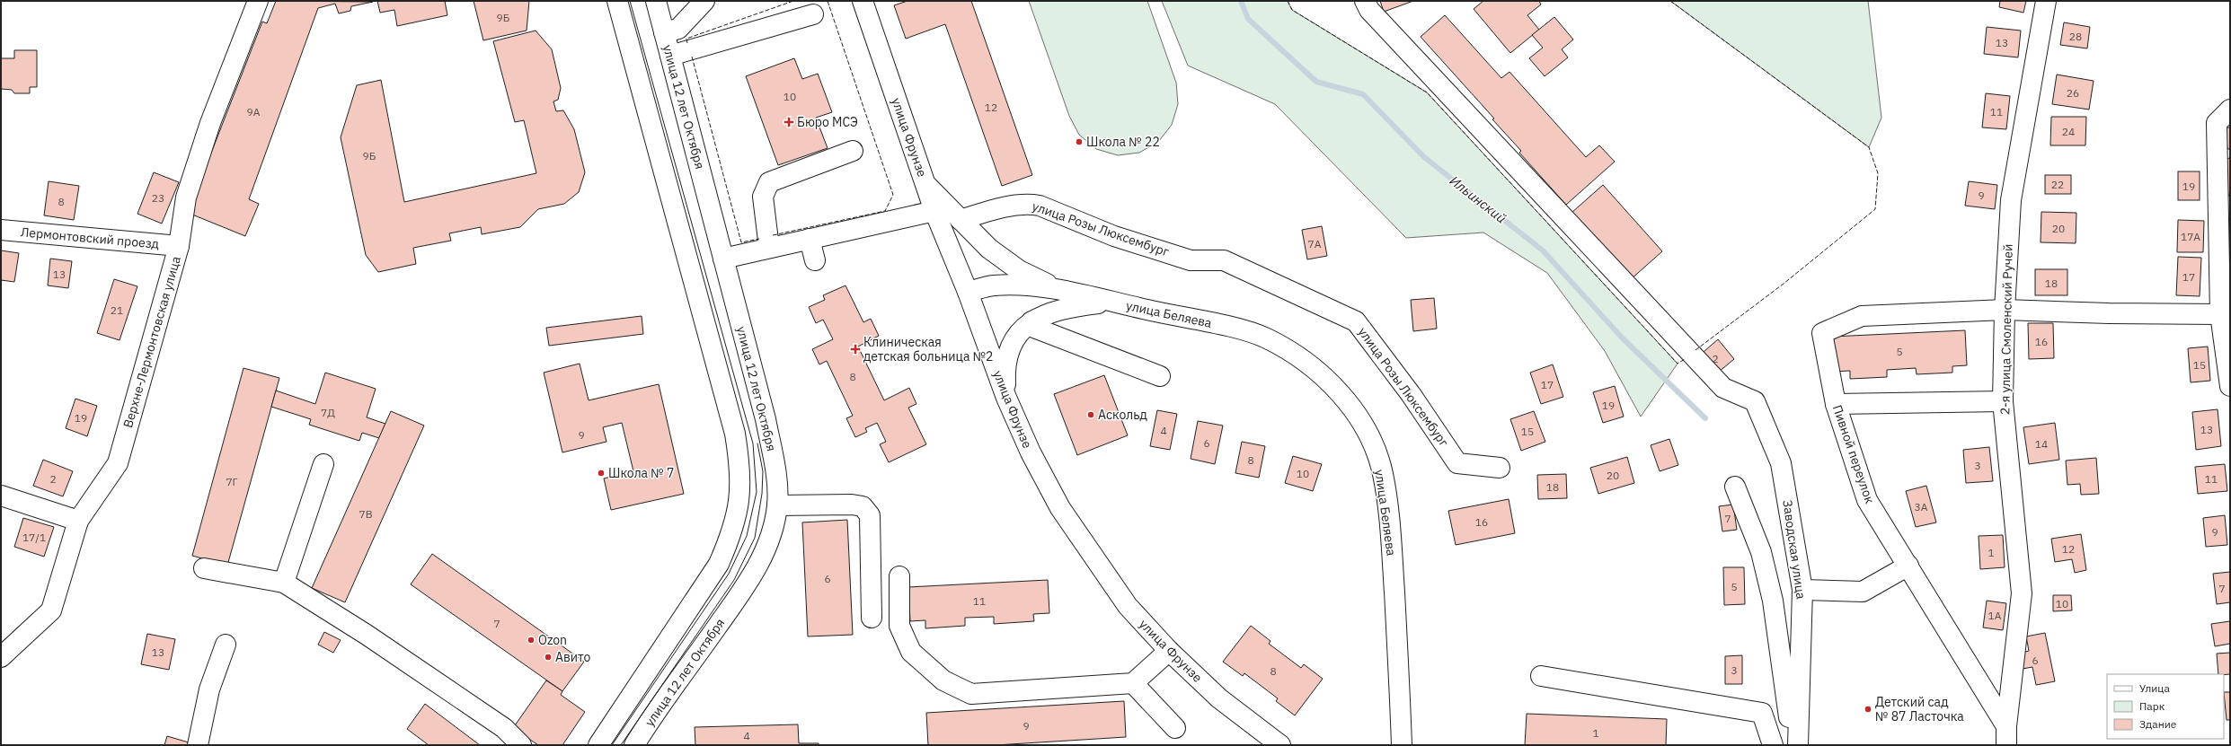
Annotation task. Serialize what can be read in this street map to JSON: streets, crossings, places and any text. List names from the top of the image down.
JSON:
{
  "streets": {
    "street": [
      "улица 12 лет Октября",
      "улица Фрунзе",
      "улица Розы Люксембург",
      "Лермонтовский проезд",
      "улица Беляева",
      "2-я улица Смоленский Ручей",
      "Верхне-Лермонтовская улица",
      "Пивной переулок",
      "Заводская улица"
    ]
  },
  "crossings": [
    ["Лермонтовский проезд", "Верхне-Лермонтовская улица"],
    ["2-я улица Смоленский Ручей", "Пивной переулок"]
  ],
  "water": ["Ильинский"],
  "places": {
    "health": ["Бюро МСЭ", "Клиническая детская больница №2"],
    "other": [
      "Школа № 22",
      "Аскольд",
      "Школа № 7",
      "Ozon",
      "Авито",
      "Детский сад № 87 Ласточка"
    ]
  },
  "house_numbers": [
    "9Б",
    "28",
    "13",
    "26",
    "10",
    "12",
    "9А",
    "11",
    "24",
    "9Б",
    "22",
    "19",
    "9",
    "23",
    "8",
    "20",
    "17А",
    "7А",
    "13",
    "17",
    "18",
    "21",
    "16",
    "5",
    "2",
    "15",
    "8",
    "17",
    "19",
    "7Д",
    "19",
    "13",
    "4",
    "15",
    "9",
    "6",
    "14",
    "8",
    "3",
    "10",
    "20",
    "2",
    "11",
    "7Г",
    "18",
    "3А",
    "7В",
    "7",
    "16",
    "9",
    "17/1",
    "12",
    "1",
    "6",
    "5",
    "7",
    "11",
    "10",
    "1А",
    "7",
    "13",
    "6",
    "3",
    "8",
    "9",
    "1",
    "4"
  ],
  "legend": ["Улица", "Парк", "Здание"]
}
